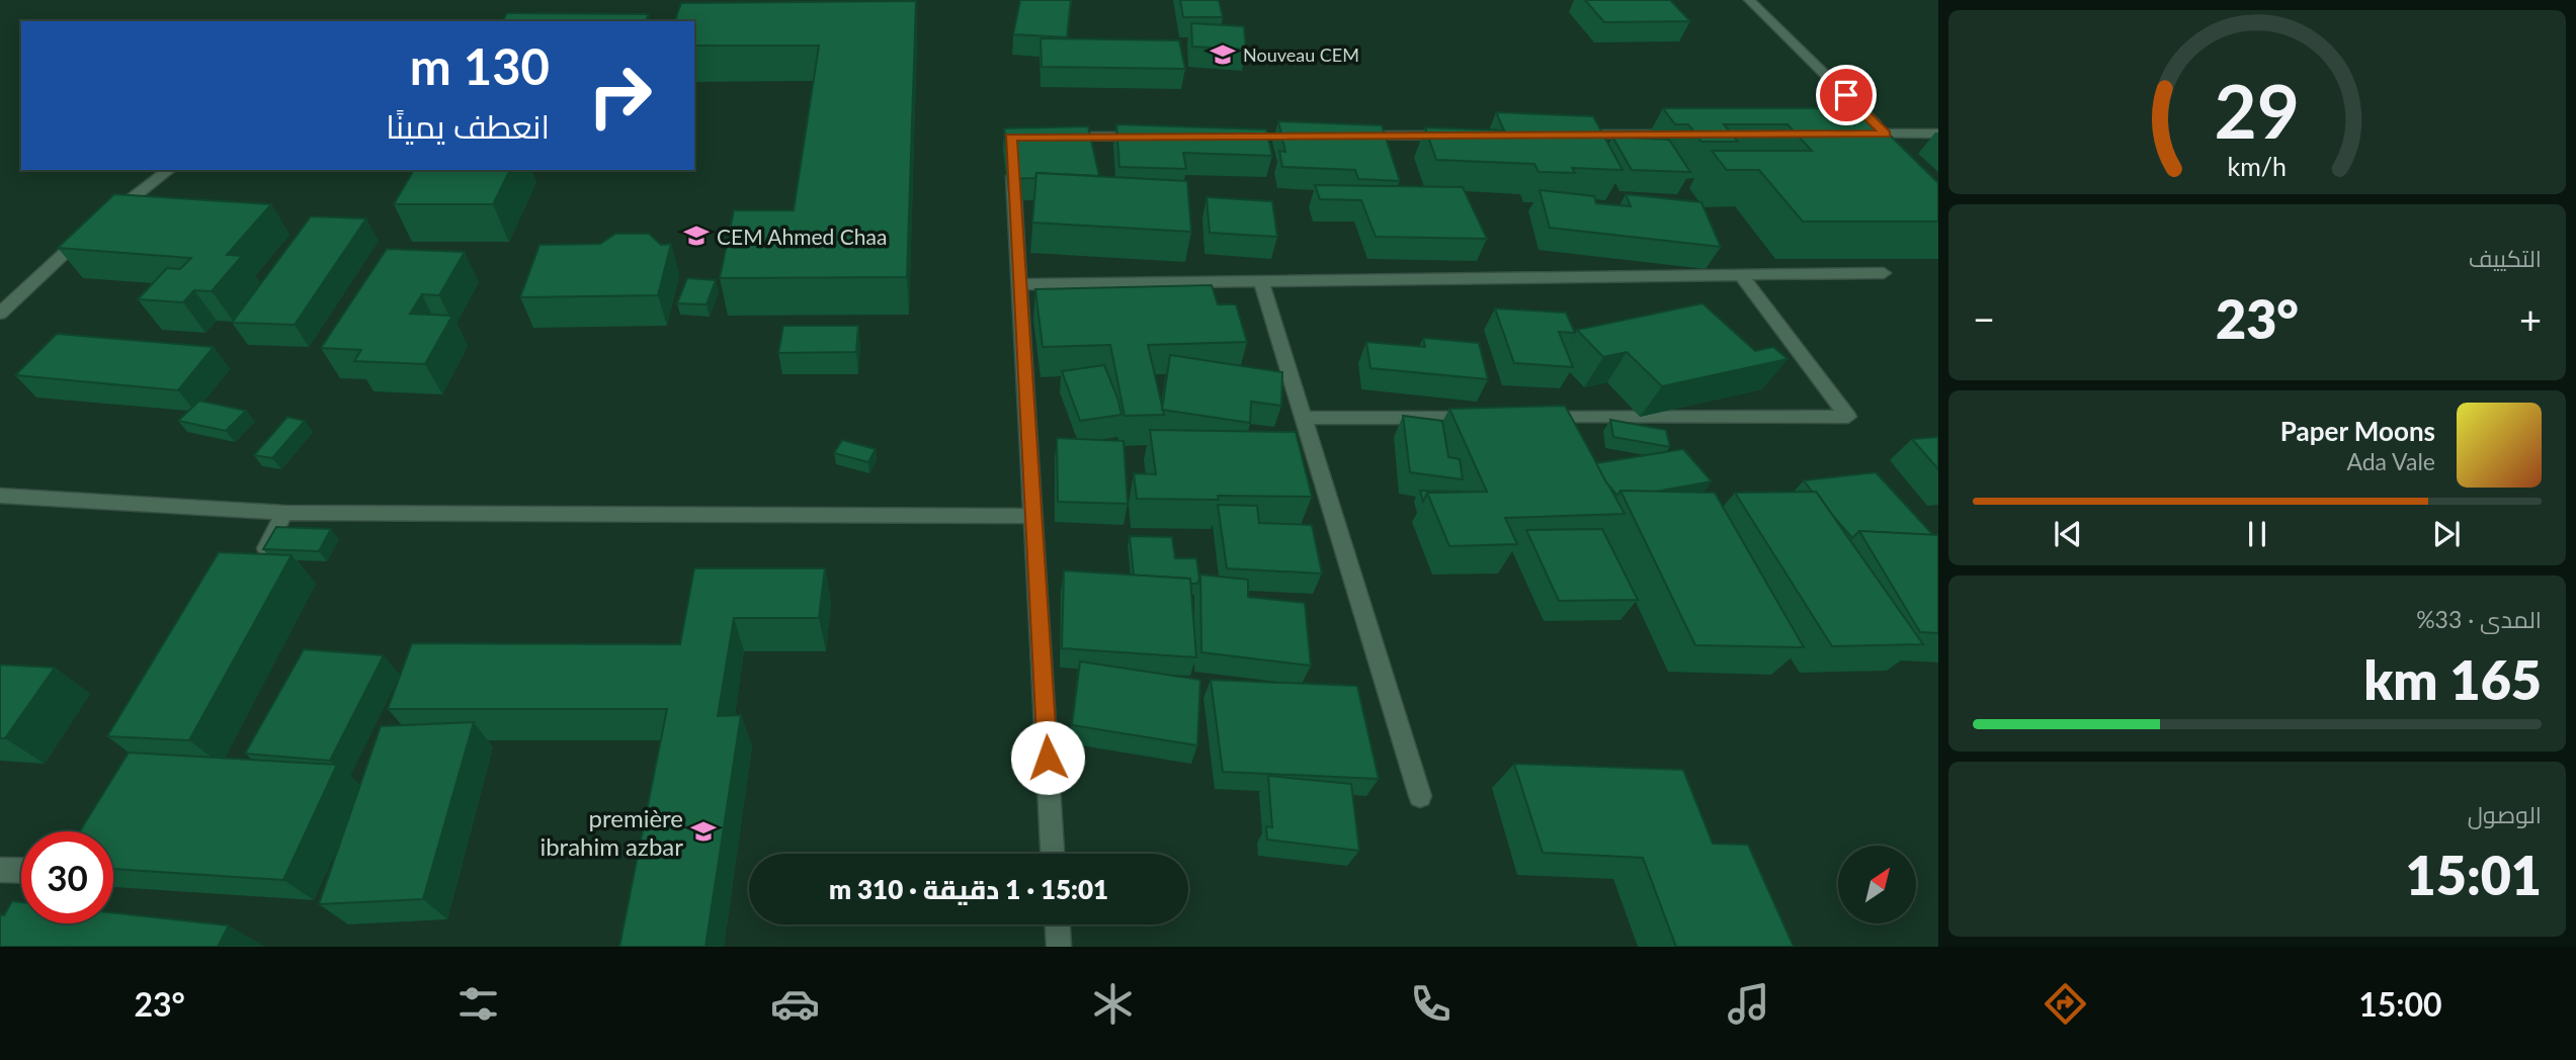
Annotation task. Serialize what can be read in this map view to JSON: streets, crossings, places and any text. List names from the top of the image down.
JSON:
{
  "places": {
    "school or university": ["Nouveau CEM", "CEM Ahmed Chaa", "première ibrahim azbar"]
  },
  "north": "top right",
  "page": {
    "turn": ["130 m", "انعطف يمينًا"],
    "tile": [
      "التكييف",
      ["المدى · 33%", "165 km"],
      ["الوصول", "15:01"]
    ],
    "heat": ["−", "23°", "+"],
    "song": ["Paper Moons", "Ada Vale"],
    "limit": "30",
    "trip": "15:01 · 1 دقيقة · 310 m",
    "tabs": ["15:00", "23°"],
    "gauge": ["29", "km/h"]
  }
}
